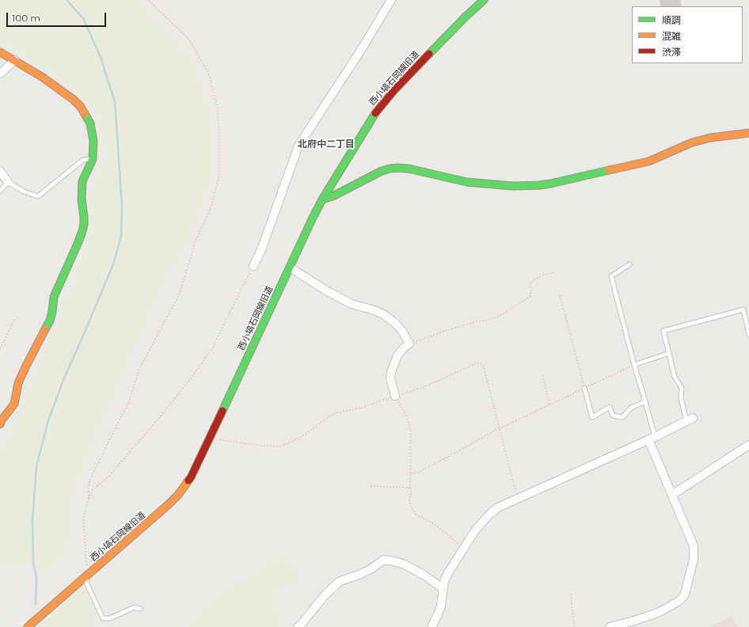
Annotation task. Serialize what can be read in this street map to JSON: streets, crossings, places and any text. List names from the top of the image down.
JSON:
{
  "streets": {
    "street": ["西小塙石岡線旧道"]
  },
  "districts": ["北府中二丁目"],
  "legend": ["順調", "混雑", "渋滞"],
  "scale_bar": "100 m"
}
